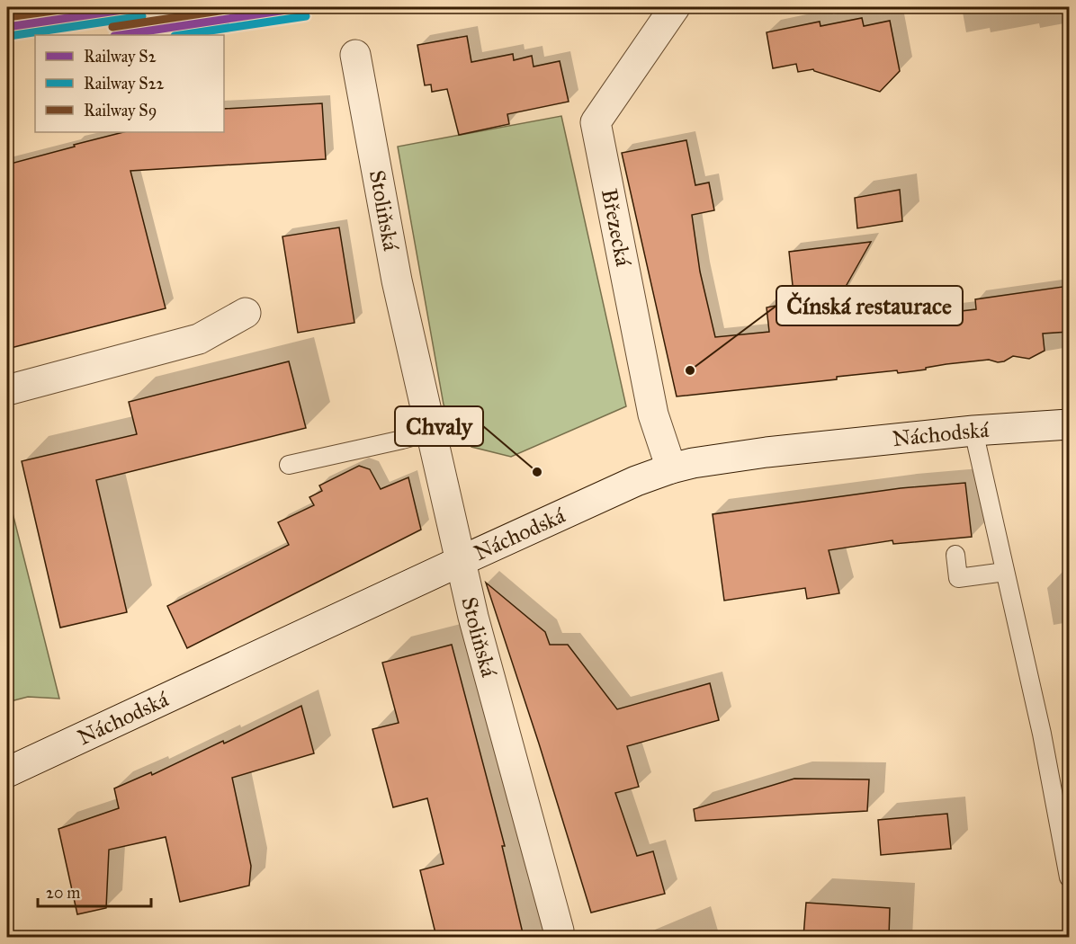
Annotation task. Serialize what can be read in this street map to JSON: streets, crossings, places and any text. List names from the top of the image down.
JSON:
{
  "streets": {
    "street": ["Stoliňská", "Březecká", "Náchodská"]
  },
  "crossings": [
    ["Stoliňská", "Náchodská"],
    ["Březecká", "Náchodská"]
  ],
  "places": ["Čínská restaurace", "Chvaly"],
  "lines": ["rail line S2", "rail line S9", "rail line S22"],
  "legend": ["Railway S2", "Railway S22", "Railway S9"],
  "scale_bar": "20 m"
}
